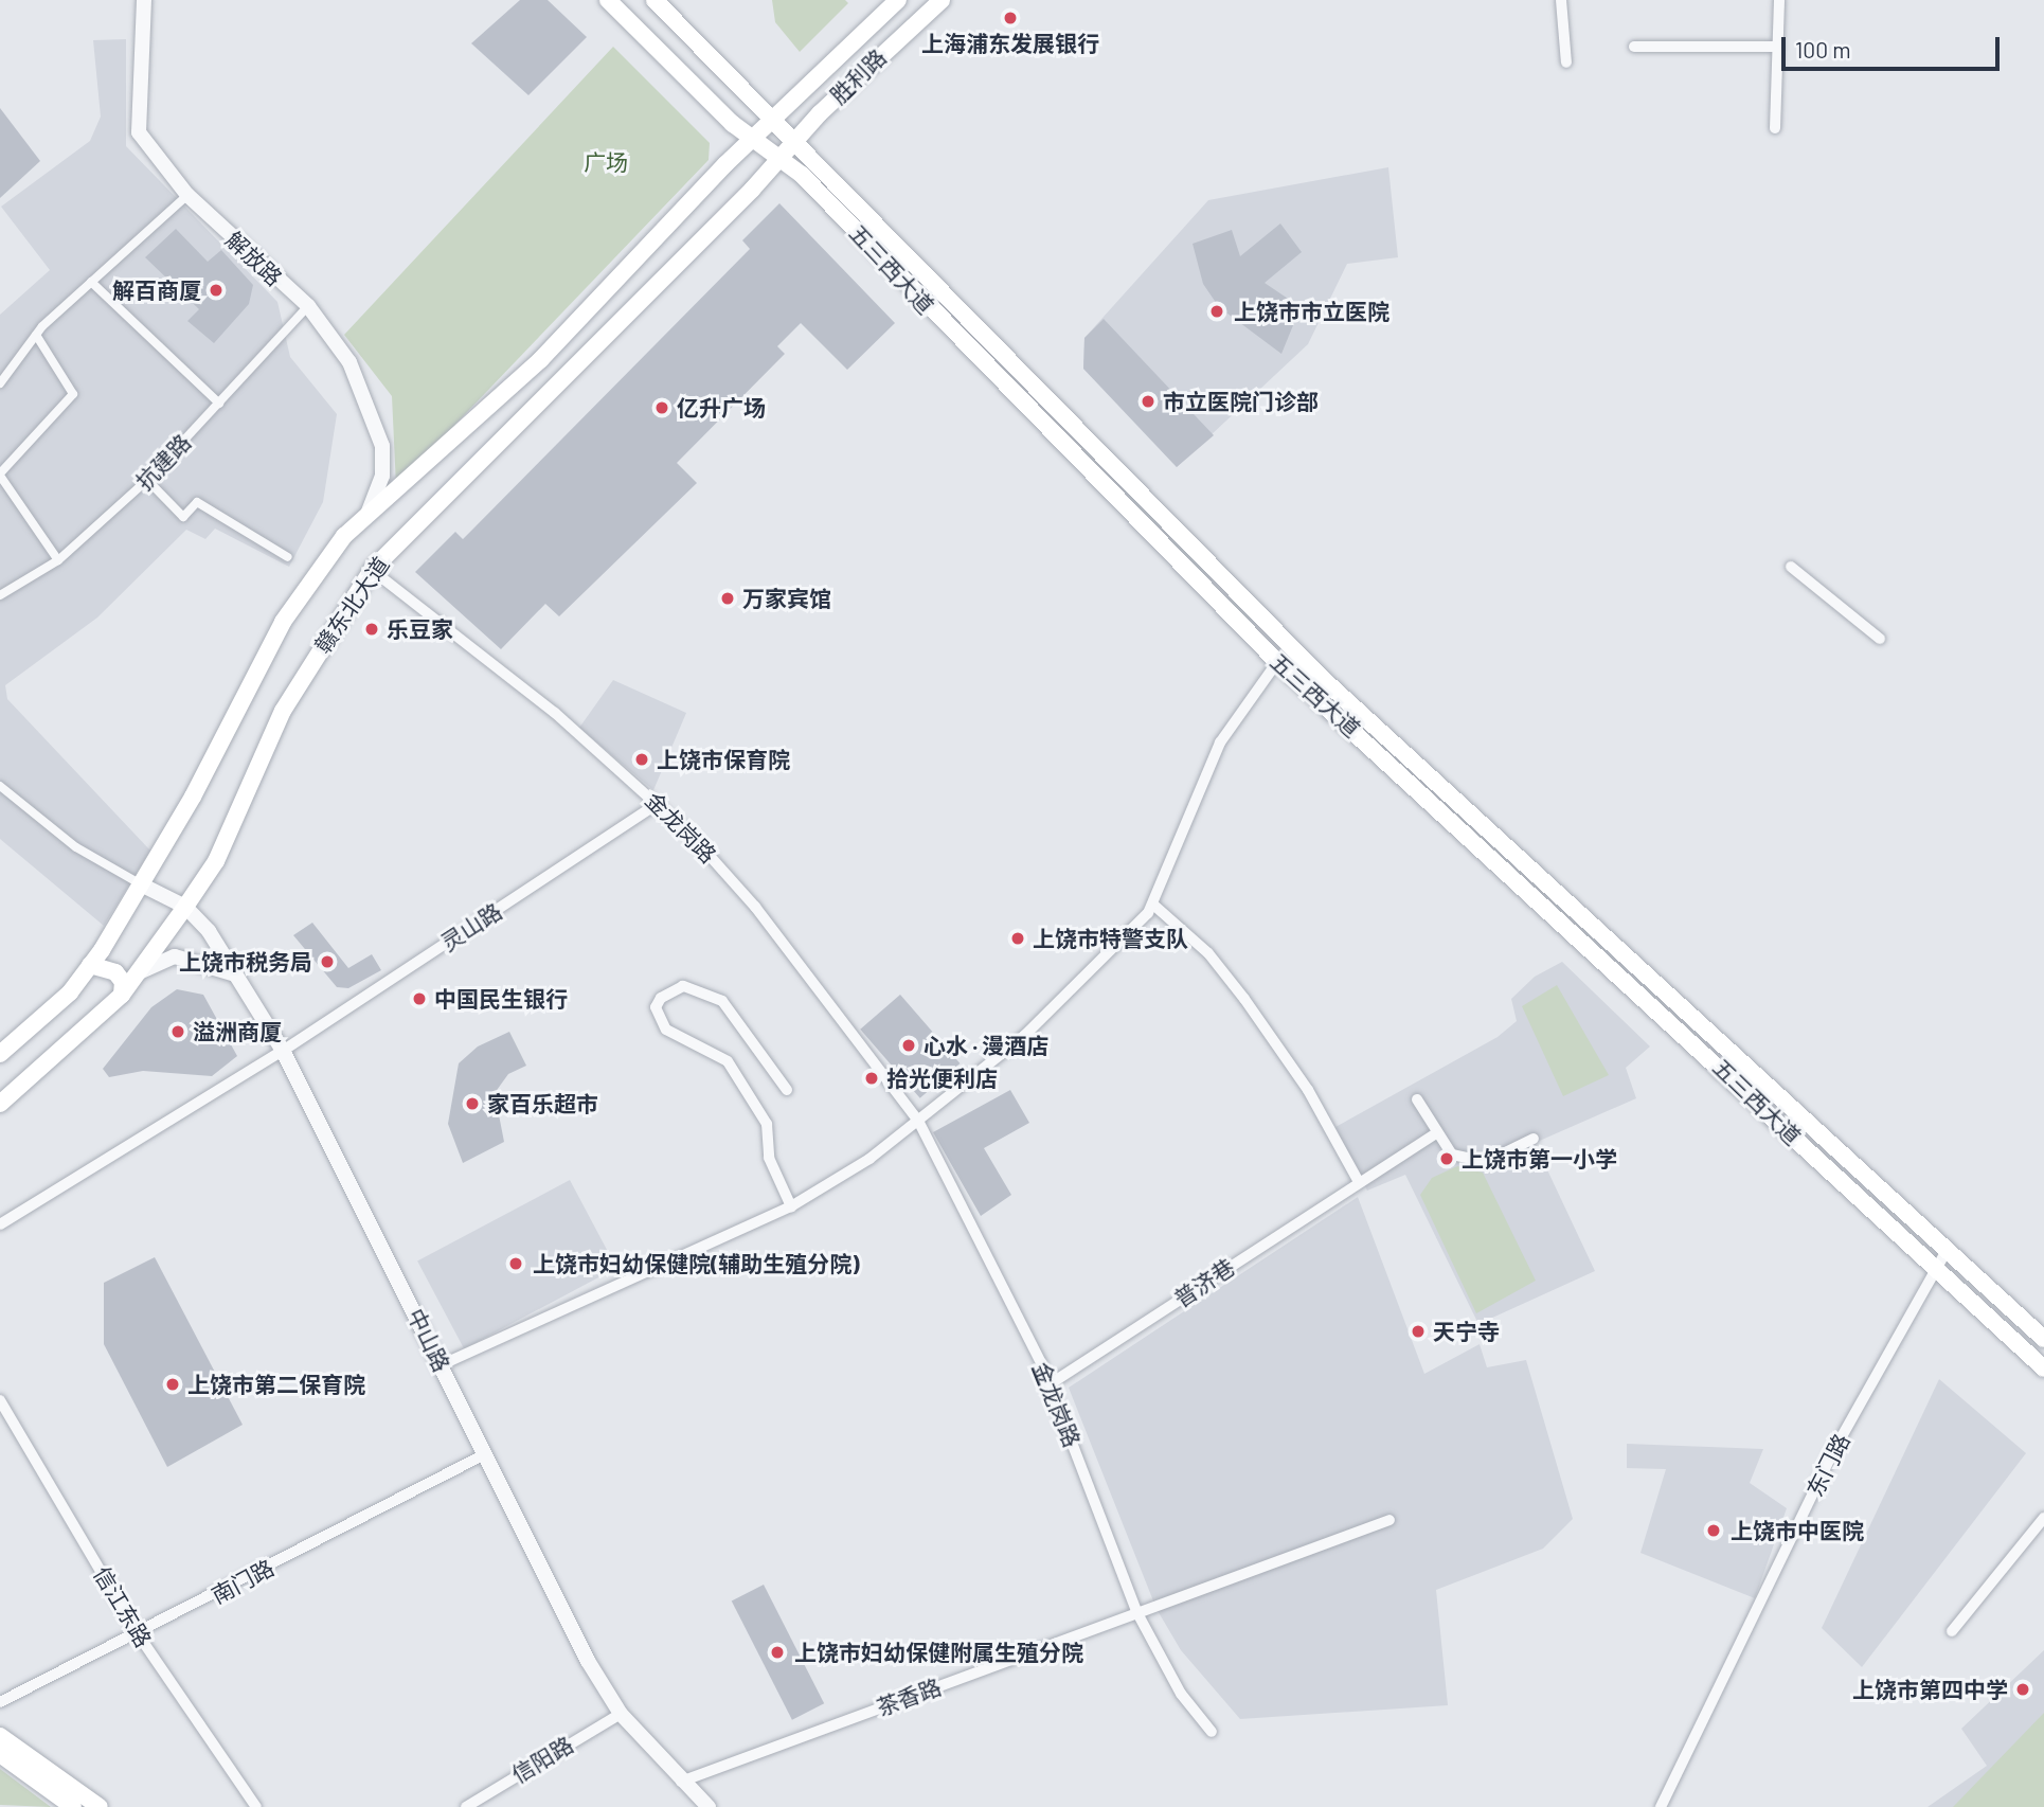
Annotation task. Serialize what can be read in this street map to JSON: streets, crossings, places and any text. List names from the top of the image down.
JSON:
{
  "streets": {
    "main road": ["胜利路", "五三西大道", "赣东北大道"],
    "street": [
      "解放路",
      "抗建路",
      "金龙岗路",
      "灵山路",
      "普济巷",
      "中山路",
      "东门路",
      "南门路",
      "信江东路",
      "茶香路",
      "信阳路"
    ]
  },
  "crossings": [
    ["胜利路", "解放路"],
    ["胜利路", "五三西大道"],
    ["胜利路", "赣东北大道"],
    ["胜利路", "中山路"],
    ["解放路", "抗建路"],
    ["五三西大道", "赣东北大道"],
    ["五三西大道", "东门路"],
    ["赣东北大道", "金龙岗路"],
    ["赣东北大道", "中山路"],
    ["金龙岗路", "灵山路"],
    ["金龙岗路", "普济巷"],
    ["金龙岗路", "茶香路"],
    ["灵山路", "中山路"],
    ["中山路", "南门路"],
    ["中山路", "茶香路"],
    ["中山路", "信阳路"],
    ["南门路", "信江东路"]
  ],
  "parks": ["广场"],
  "places": [
    "上海浦东发展银行",
    "解百商厦",
    "上饶市市立医院",
    "市立医院门诊部",
    "亿升广场",
    "万家宾馆",
    "乐豆家",
    "上饶市保育院",
    "上饶市特警支队",
    "上饶市税务局",
    "中国民生银行",
    "溢洲商厦",
    "心水 · 漫酒店",
    "拾光便利店",
    "家百乐超市",
    "上饶市第一小学",
    "上饶市妇幼保健院(辅助生殖分院)",
    "天宁寺",
    "上饶市第二保育院",
    "上饶市中医院",
    "上饶市妇幼保健附属生殖分院",
    "上饶市第四中学"
  ],
  "scale_bar": "100 m"
}
